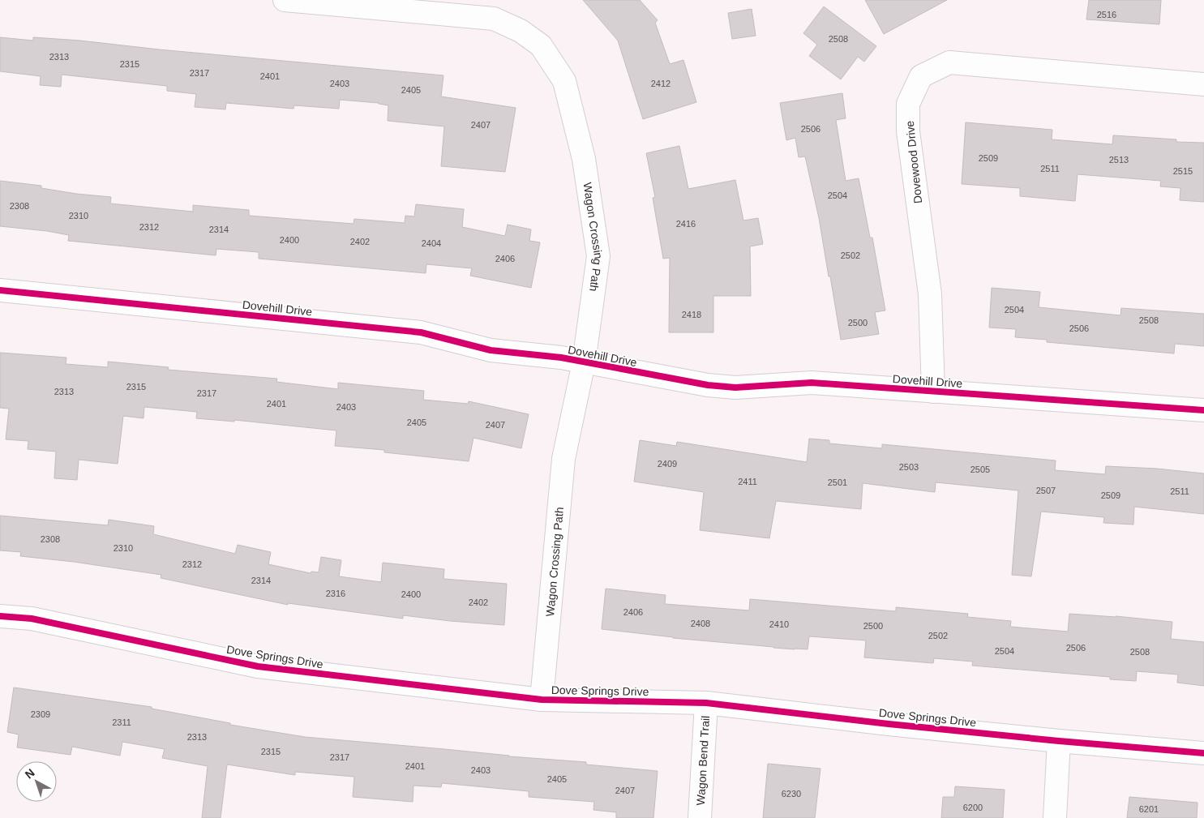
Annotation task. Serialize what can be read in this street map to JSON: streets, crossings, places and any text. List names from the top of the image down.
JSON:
{
  "streets": {
    "street": [
      "Dovewood Drive",
      "Wagon Crossing Path",
      "Dovehill Drive",
      "Dove Springs Drive",
      "Wagon Bend Trail"
    ]
  },
  "crossings": [
    ["Dovewood Drive", "Dovehill Drive"],
    ["Wagon Crossing Path", "Dovehill Drive"],
    ["Wagon Crossing Path", "Dove Springs Drive"],
    ["Dove Springs Drive", "Wagon Bend Trail"]
  ],
  "house_numbers": [
    "2516",
    "2508",
    "2313",
    "2315",
    "2317",
    "2401",
    "2403",
    "2412",
    "2405",
    "2407",
    "2506",
    "2509",
    "2513",
    "2511",
    "2515",
    "2504",
    "2308",
    "2310",
    "2416",
    "2312",
    "2314",
    "2400",
    "2402",
    "2404",
    "2502",
    "2406",
    "2504",
    "2418",
    "2508",
    "2500",
    "2506",
    "2315",
    "2313",
    "2317",
    "2401",
    "2403",
    "2405",
    "2407",
    "2409",
    "2503",
    "2505",
    "2411",
    "2501",
    "2507",
    "2511",
    "2509",
    "2308",
    "2310",
    "2312",
    "2314",
    "2316",
    "2400",
    "2402",
    "2406",
    "2408",
    "2410",
    "2500",
    "2502",
    "2506",
    "2504",
    "2508",
    "2309",
    "2311",
    "2313",
    "2315",
    "2317",
    "2401",
    "2403",
    "2405",
    "2407",
    "6230",
    "6200",
    "6201"
  ],
  "north": "top left"
}
